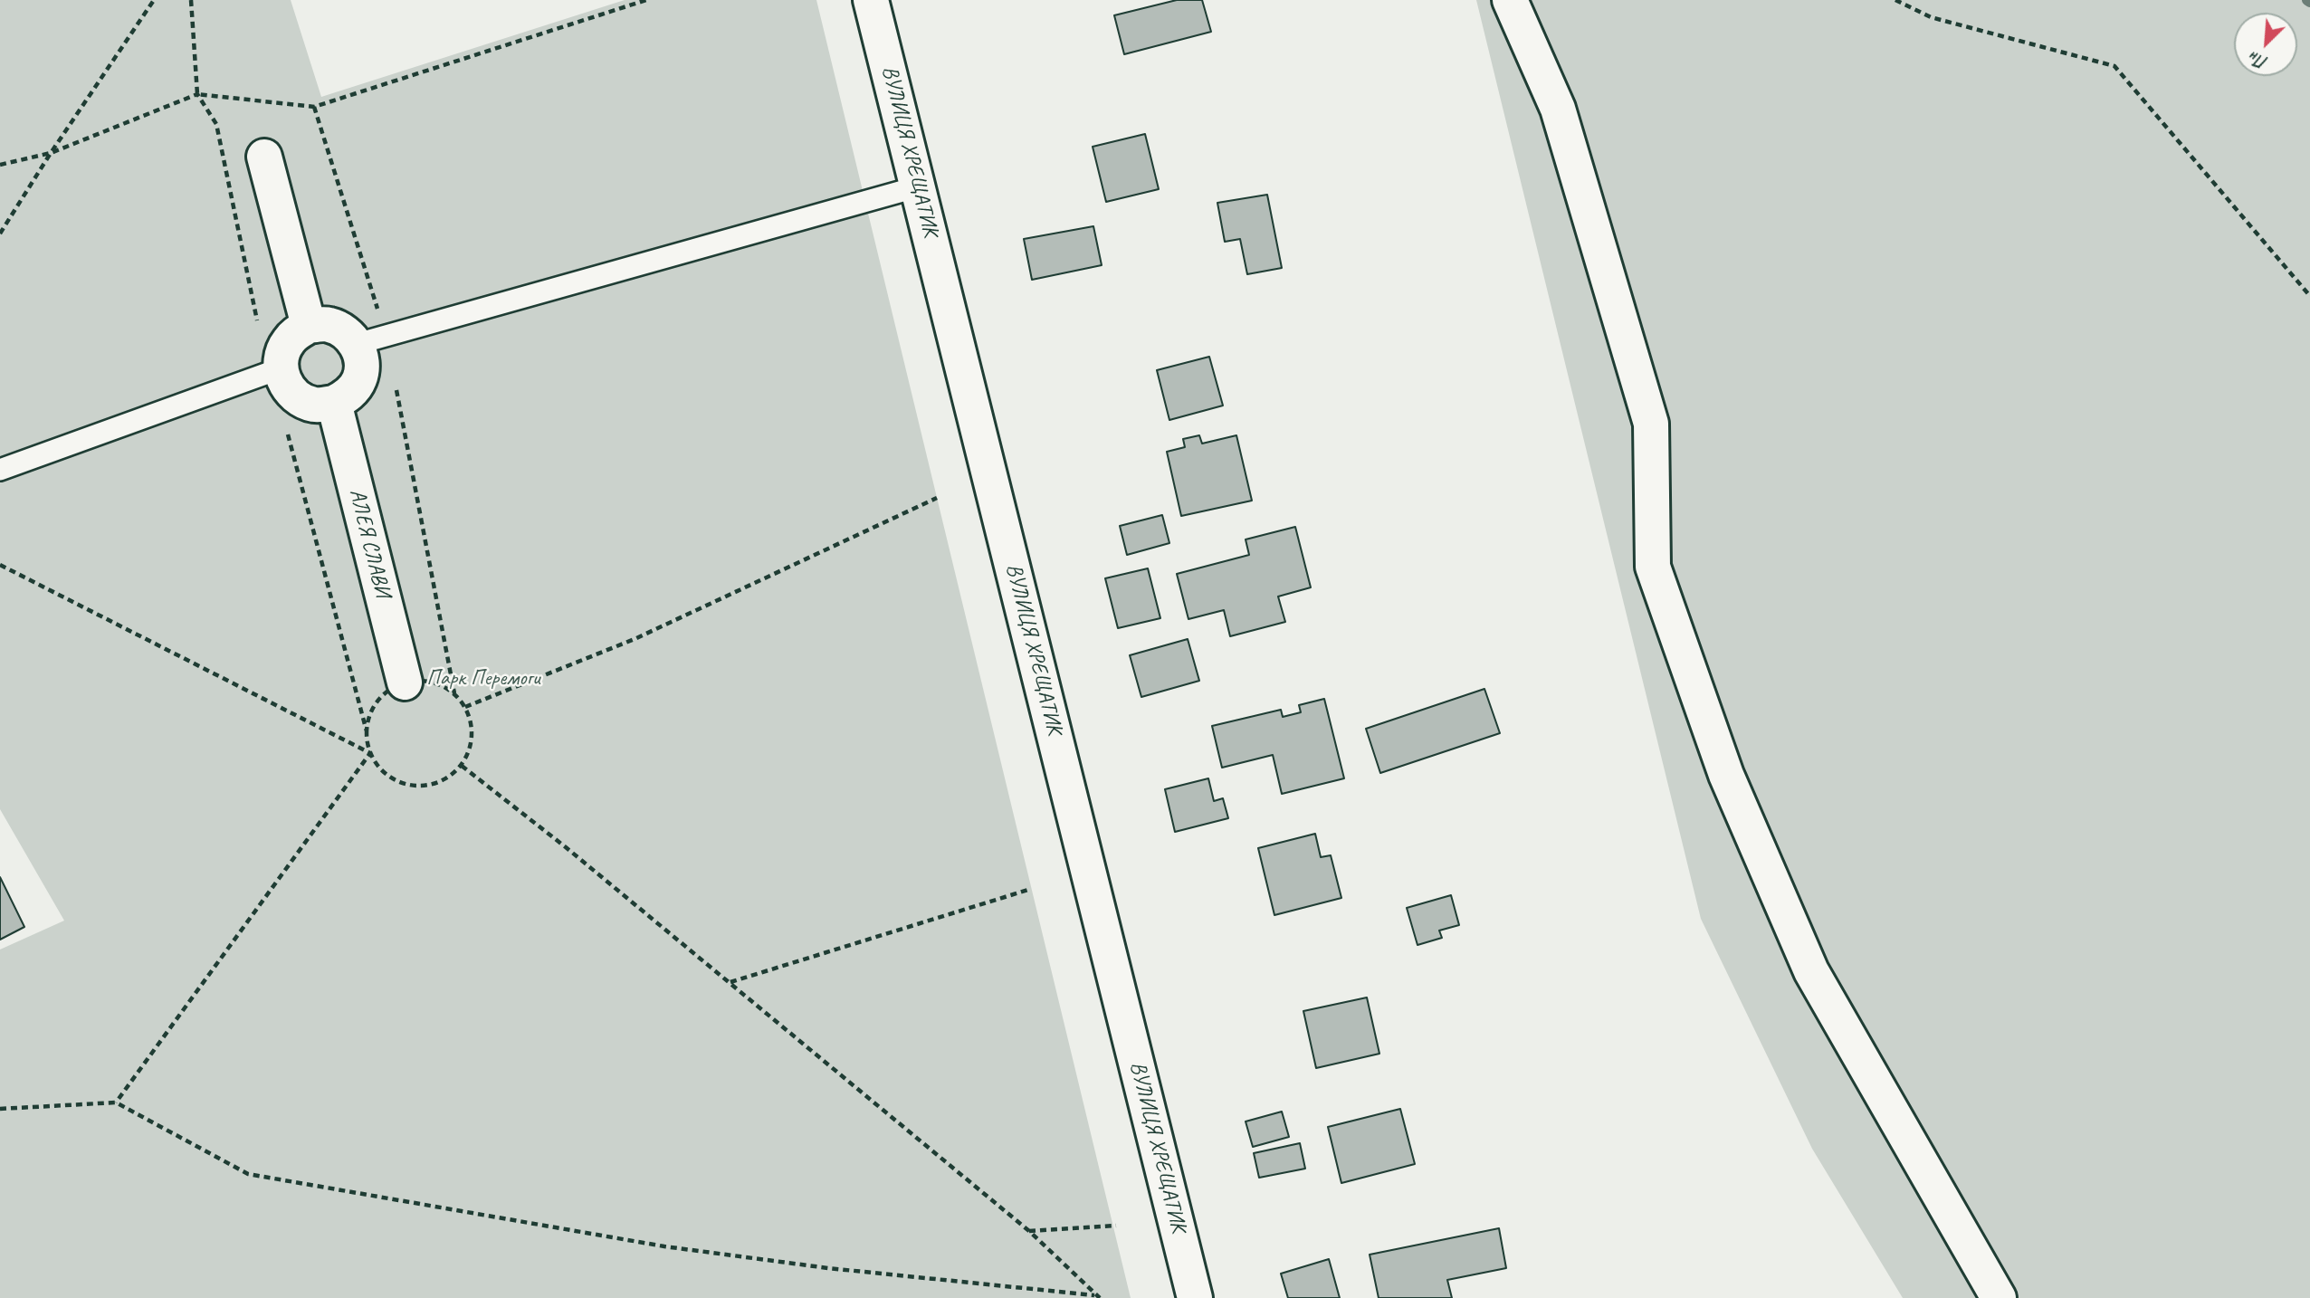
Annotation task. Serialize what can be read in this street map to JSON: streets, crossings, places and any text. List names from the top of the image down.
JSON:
{
  "streets": {
    "street": ["ВУЛИЦЯ ХРЕЩАТИК", "АЛЕЯ СЛАВИ"]
  },
  "parks": ["Парк Перемоги"],
  "north": "bottom left"
}
